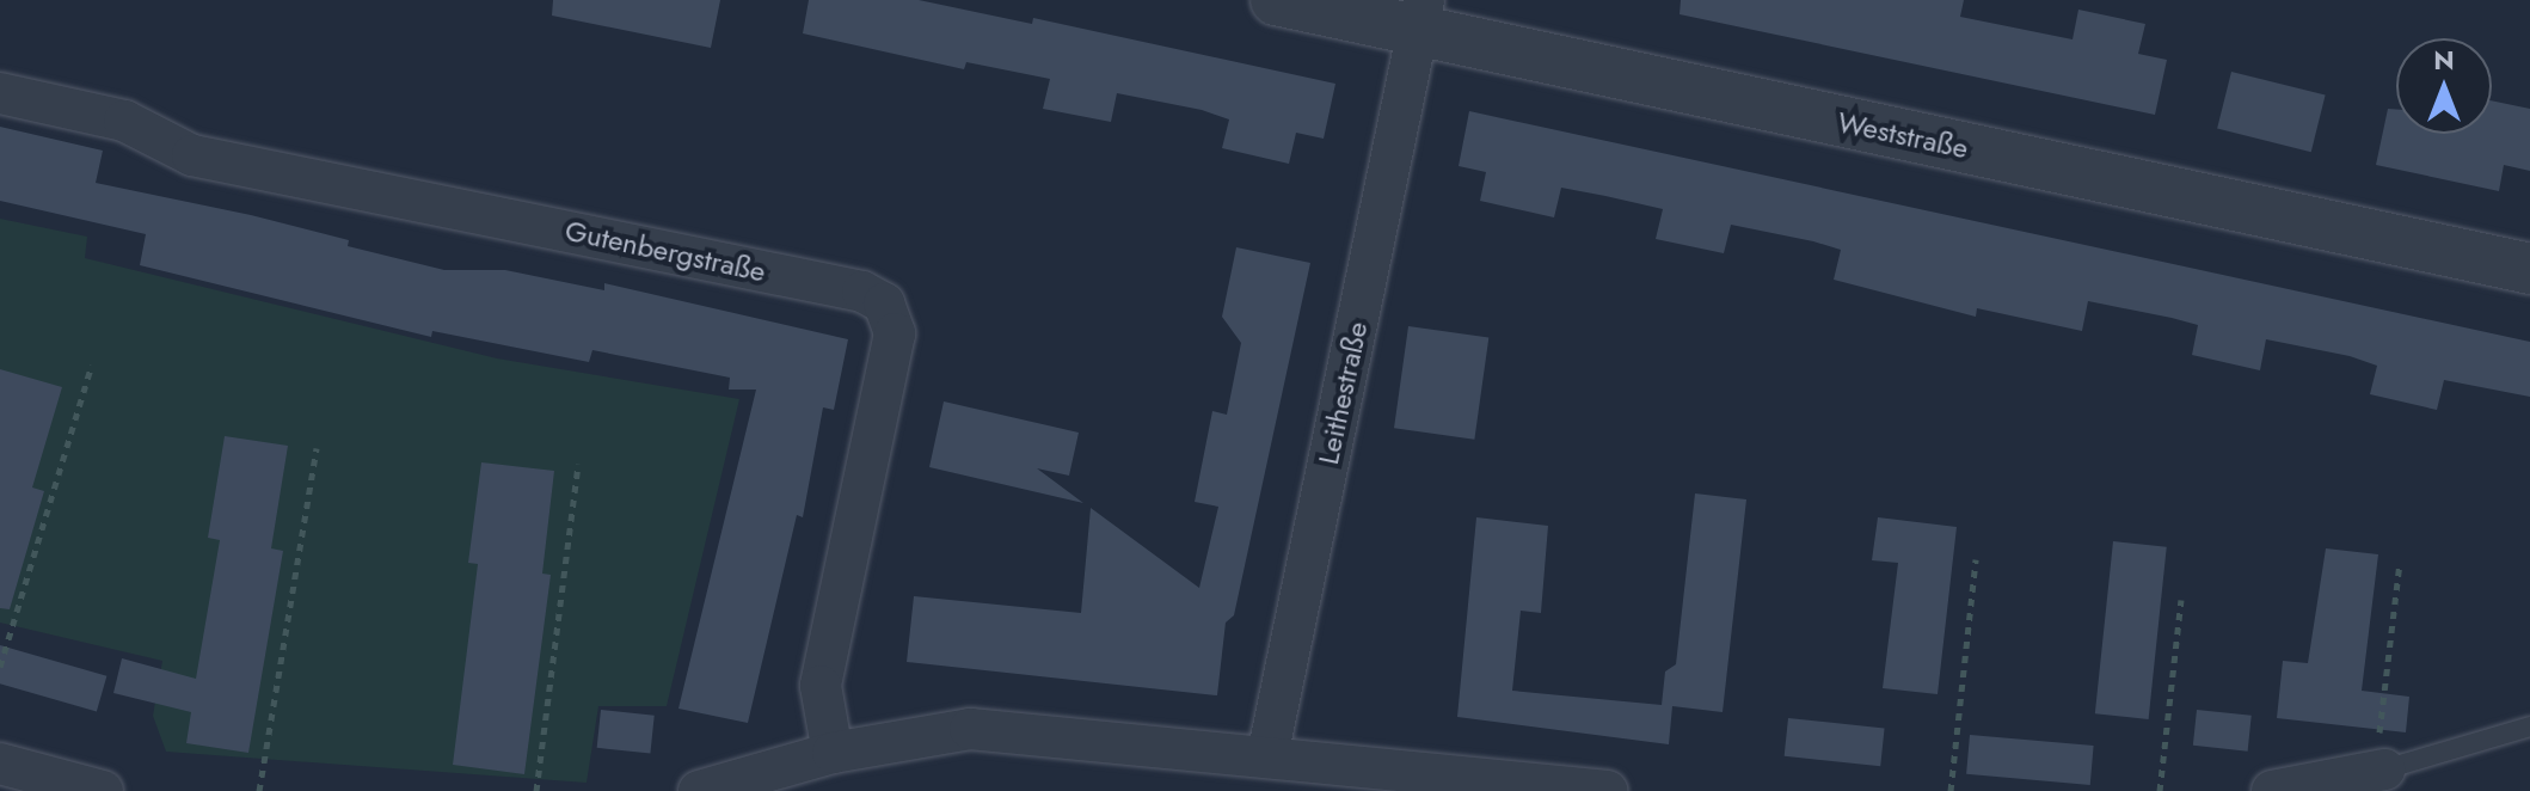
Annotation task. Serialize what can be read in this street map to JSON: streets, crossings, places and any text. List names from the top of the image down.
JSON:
{
  "streets": {
    "street": ["Weststraße", "Gutenbergstraße", "Leithestraße"]
  },
  "crossings": [
    ["Weststraße", "Leithestraße"]
  ],
  "north": "top"
}
